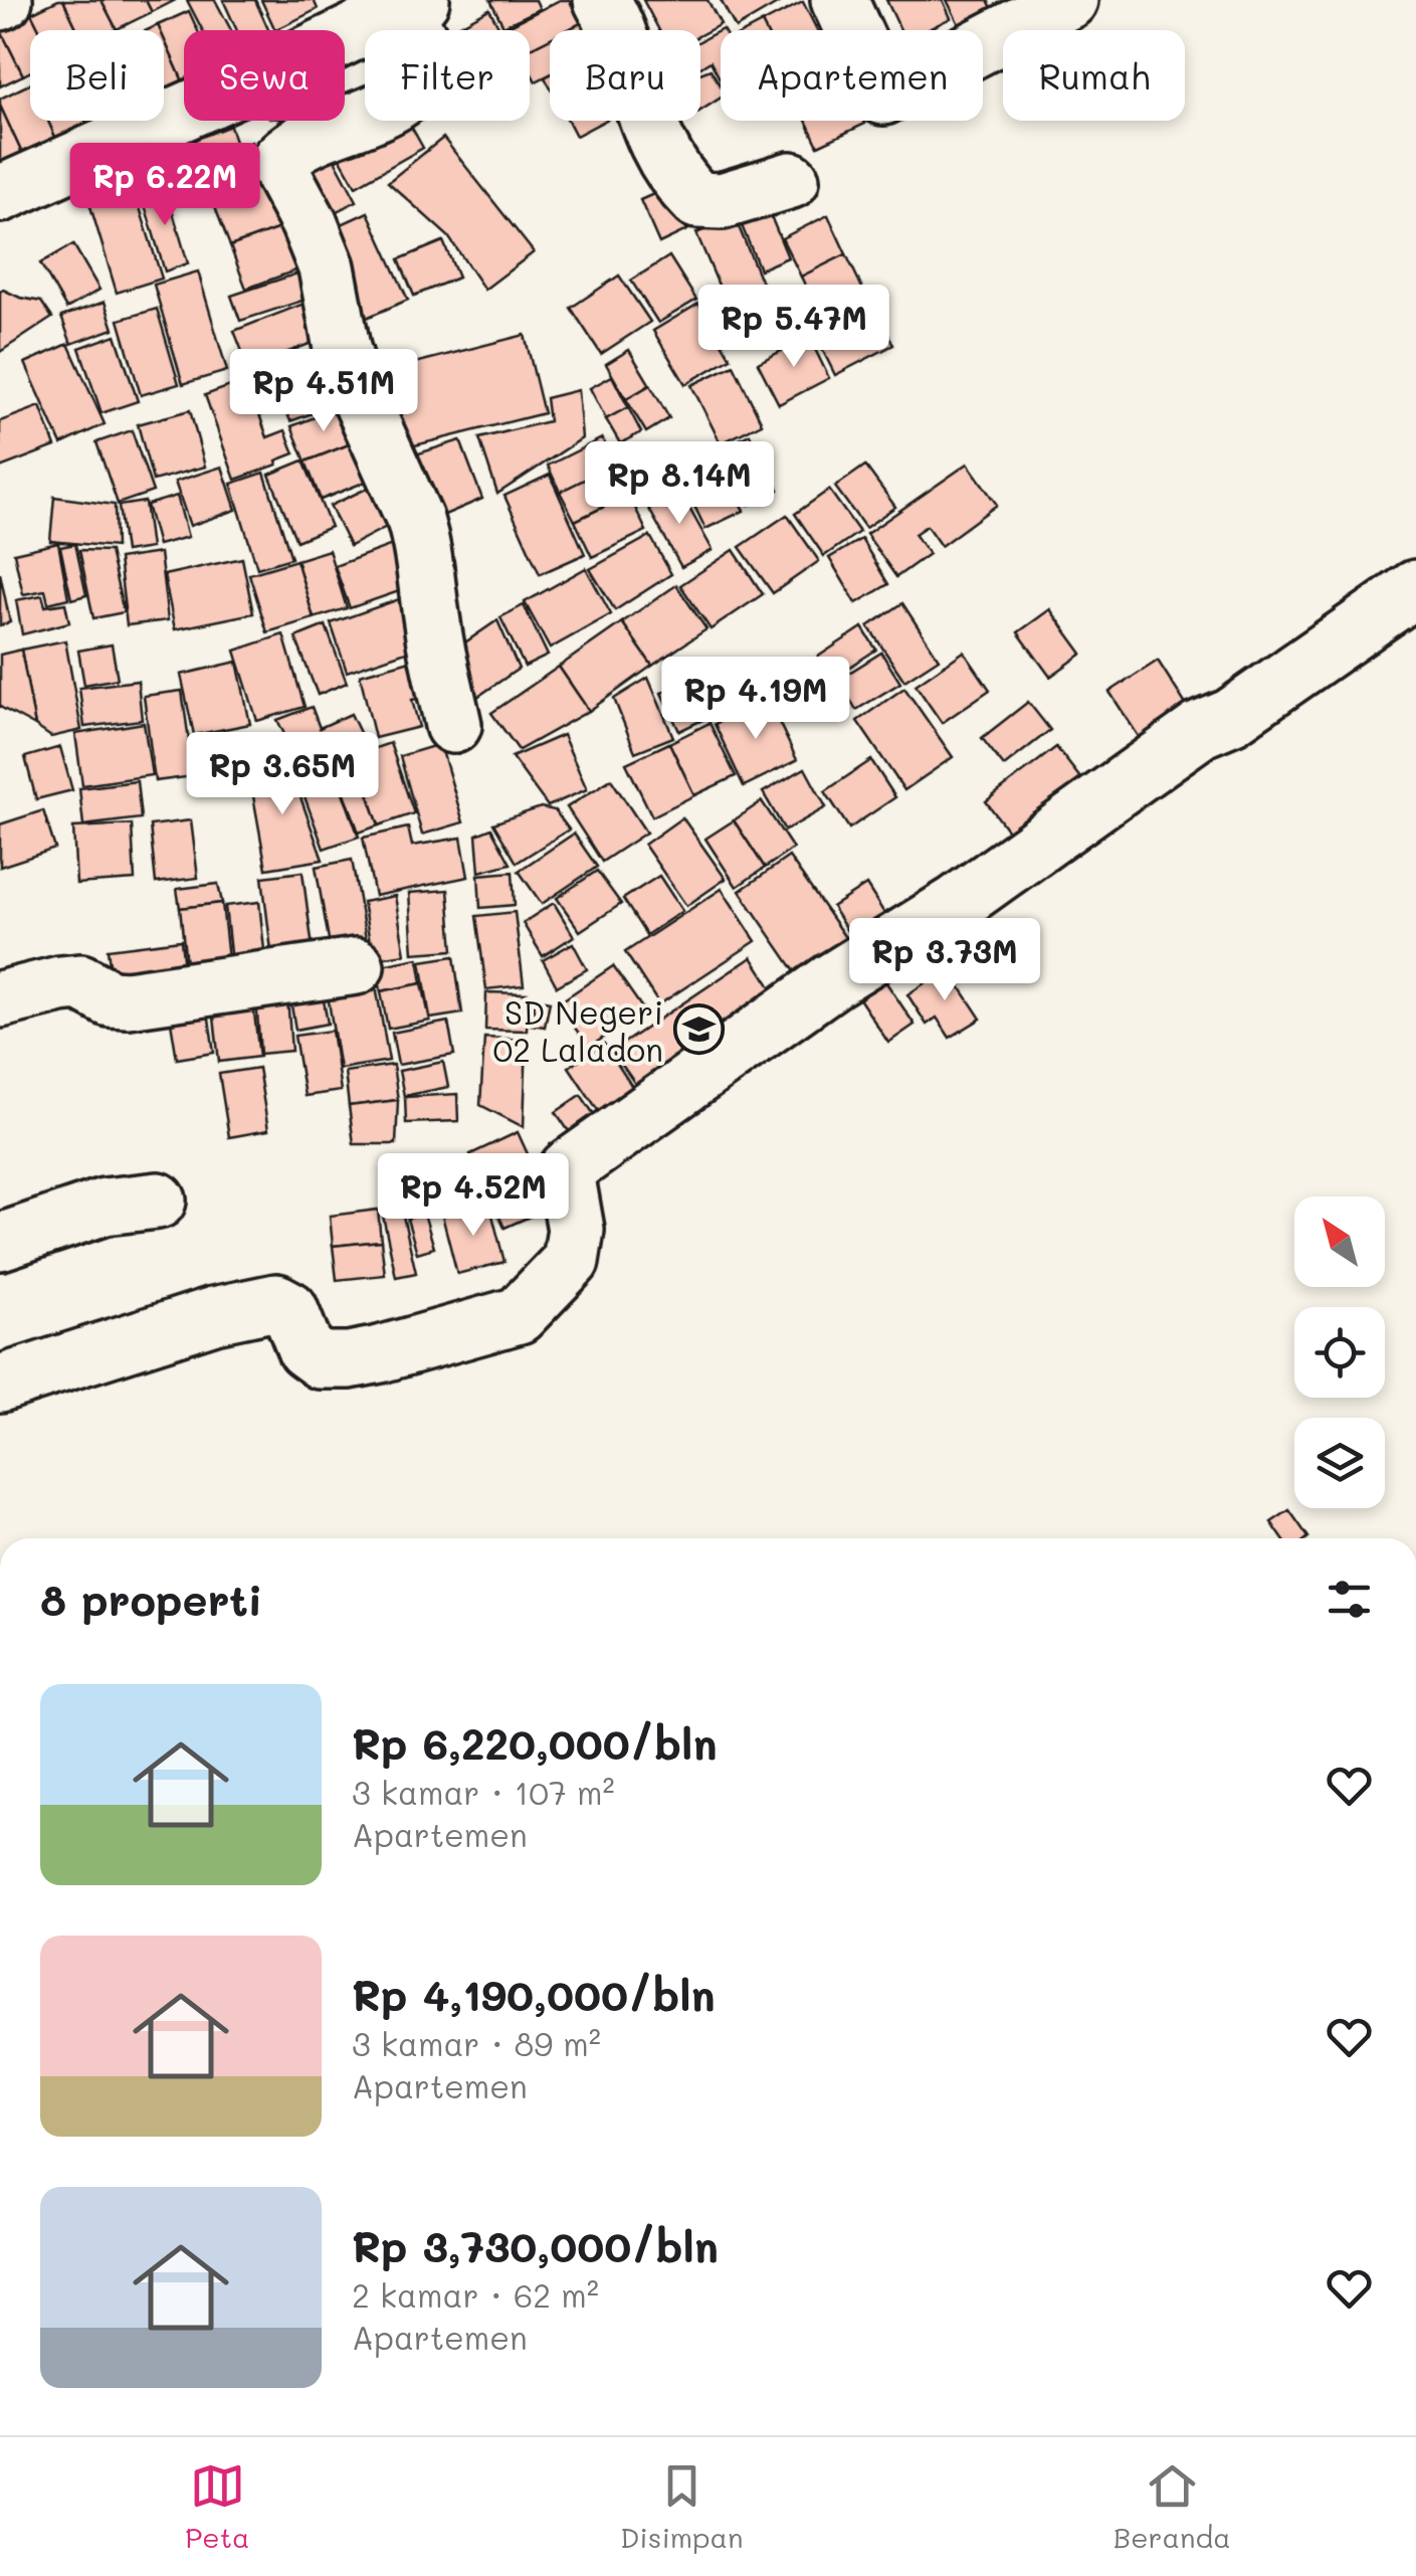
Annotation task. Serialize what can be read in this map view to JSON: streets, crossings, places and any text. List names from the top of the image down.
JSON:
{
  "places": {
    "school or university": ["SD Negeri 02 Laladon"]
  },
  "north": "top left",
  "page": {
    "chip": [
      "Beli",
      "Sewa",
      "Filter",
      "Baru",
      "Apartemen",
      "Rumah"
    ],
    "price": [
      "Rp 6.22M",
      "Rp 5.47M",
      "Rp 4.51M",
      "Rp 8.14M",
      "Rp 4.19M",
      "Rp 3.65M",
      "Rp 3.73M",
      "Rp 4.52M"
    ],
    "heading": "8 properti",
    "list": [
      {
        "name": "Rp 6,220,000/bln",
        "note": "3 kamar · 107 m² · Apartemen"
      },
      {
        "name": "Rp 4,190,000/bln",
        "note": "3 kamar · 89 m² · Apartemen"
      },
      {
        "name": "Rp 3,730,000/bln",
        "note": "2 kamar · 62 m² · Apartemen"
      }
    ],
    "tabs": ["Peta", "Disimpan", "Beranda"]
  }
}
